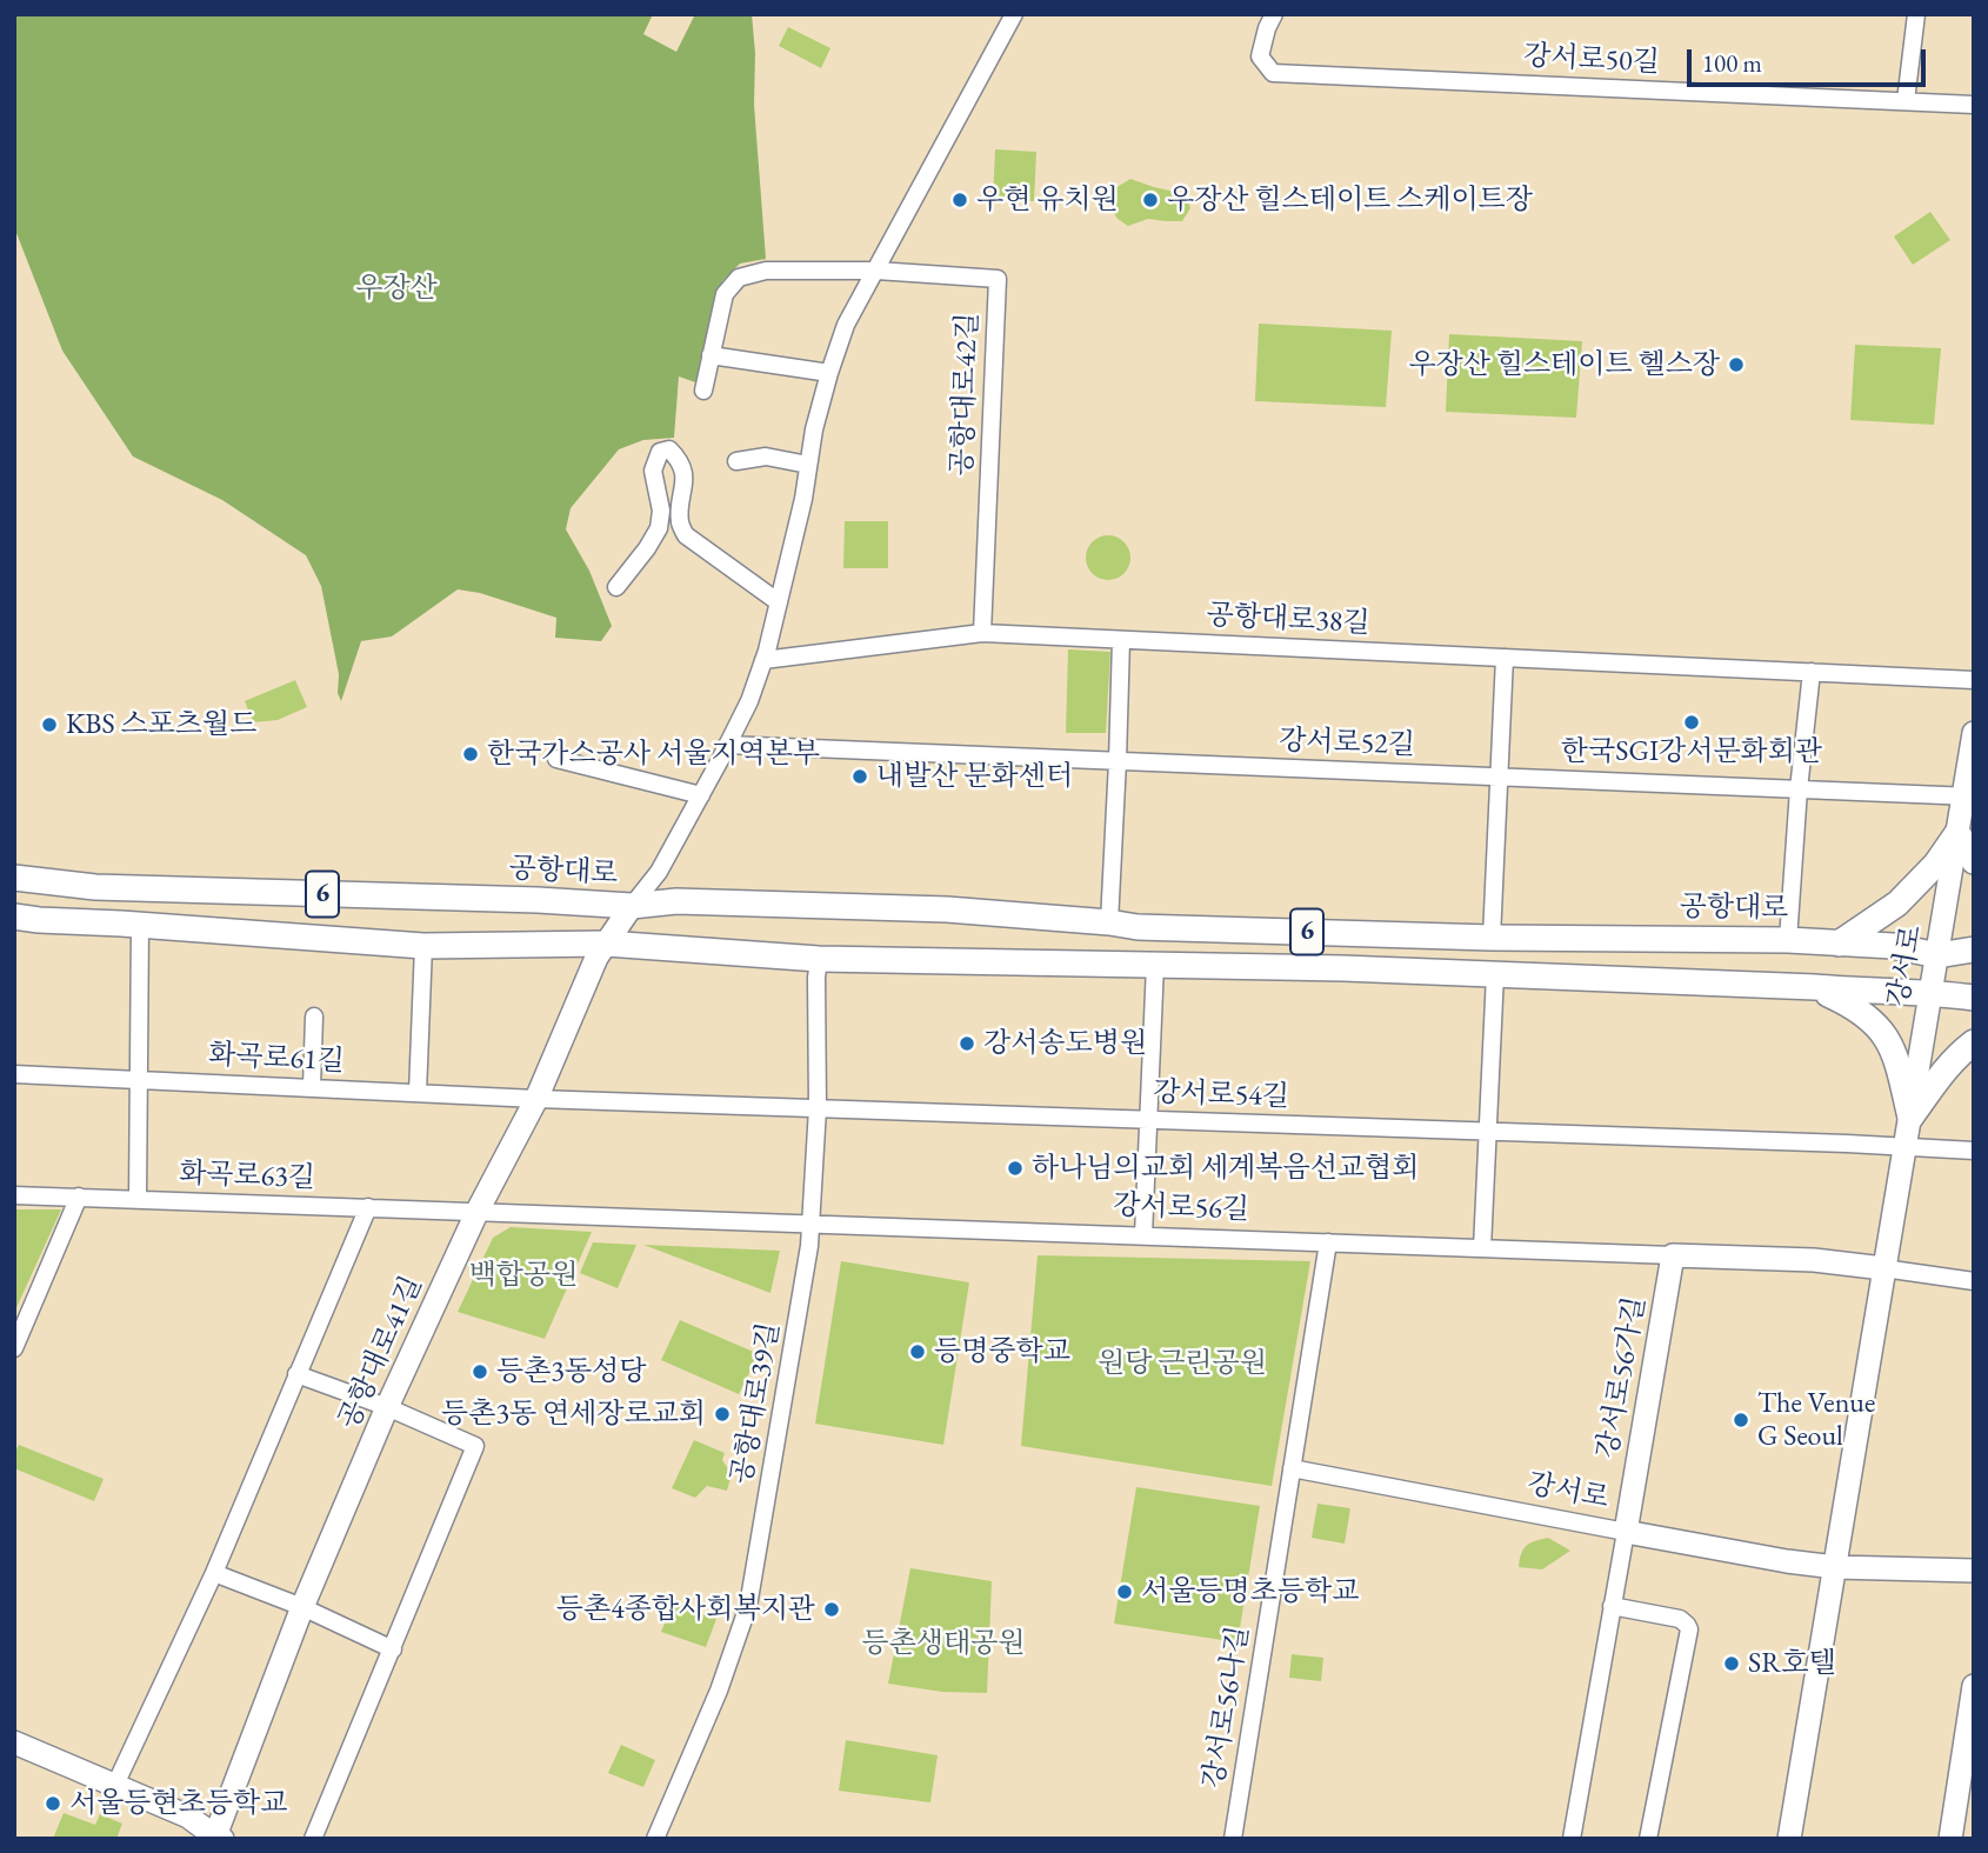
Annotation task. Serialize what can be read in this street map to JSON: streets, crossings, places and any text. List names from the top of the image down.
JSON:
{
  "streets": {
    "main road": ["공항대로", "6"],
    "street": [
      "강서로50길",
      "공항대로42길",
      "공항대로38길",
      "강서로52길",
      "강서로",
      "화곡로61길",
      "강서로54길",
      "화곡로63길",
      "강서로56길",
      "공항대로41길",
      "강서로56가길",
      "공항대로39길",
      "강서로56나길"
    ]
  },
  "crossings": [
    ["공항대로42길", "공항대로38길"],
    ["강서로52길", "강서로"],
    ["공항대로", "강서로"],
    ["공항대로", "공항대로41길"],
    ["6", "강서로"],
    ["6", "공항대로41길"],
    ["6", "공항대로39길"],
    ["강서로", "강서로54길"],
    ["강서로", "강서로56길"],
    ["강서로", "강서로56가길"],
    ["강서로", "강서로56나길"],
    ["화곡로61길", "강서로54길"],
    ["화곡로61길", "공항대로41길"],
    ["강서로54길", "공항대로41길"],
    ["강서로54길", "공항대로39길"],
    ["화곡로63길", "강서로56길"],
    ["화곡로63길", "공항대로41길"],
    ["강서로56길", "공항대로41길"],
    ["강서로56길", "강서로56가길"],
    ["강서로56길", "공항대로39길"],
    ["강서로56길", "강서로56나길"]
  ],
  "parks": [
    "우장산",
    "백합공원",
    "원당 근린공원",
    "등촌생태공원"
  ],
  "places": [
    "우현 유치원",
    "우장산 힐스테이트 스케이트장",
    "우장산 힐스테이트 헬스장",
    "한국SGI강서문화회관",
    "KBS 스포츠월드",
    "한국가스공사 서울지역본부",
    "내발산 문화센터",
    "강서송도병원",
    "하나님의교회 세계복음선교협회",
    "등명중학교",
    "등촌3동성당",
    "등촌3동 연세장로교회",
    "The Venue G Seoul",
    "서울등명초등학교",
    "등촌4종합사회복지관",
    "SR호텔",
    "서울등현초등학교"
  ],
  "scale_bar": "100 m"
}
